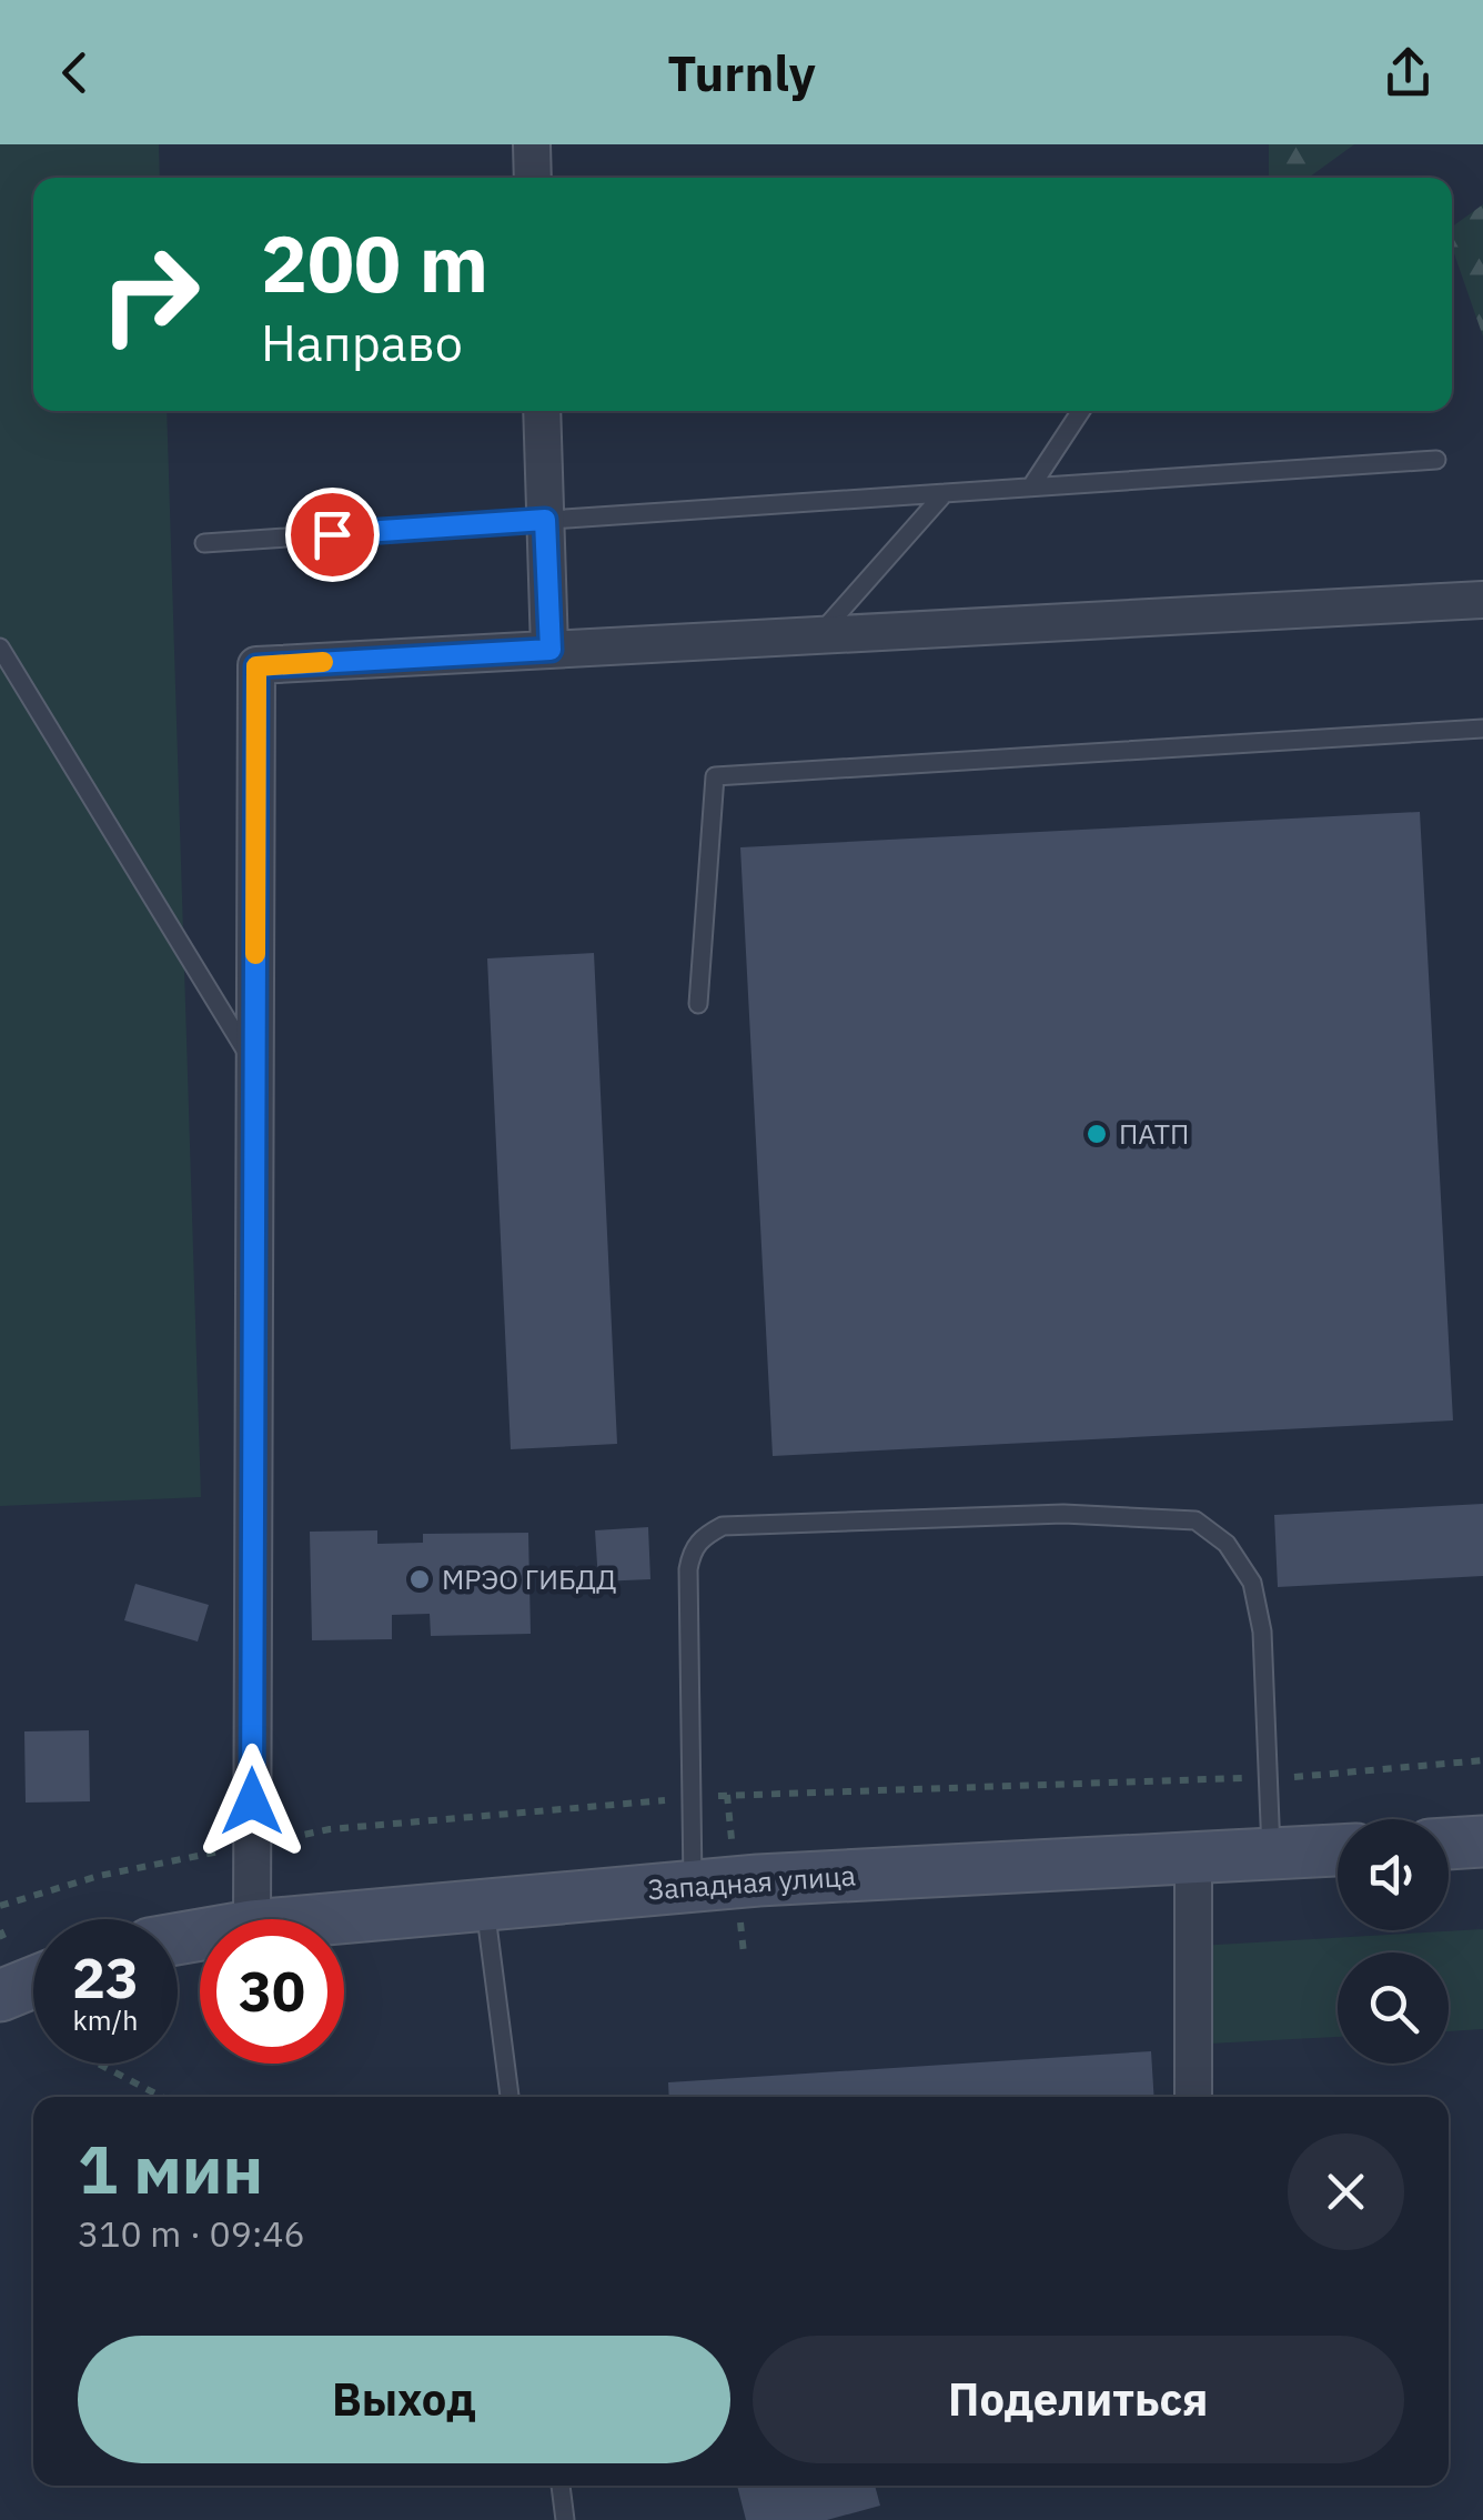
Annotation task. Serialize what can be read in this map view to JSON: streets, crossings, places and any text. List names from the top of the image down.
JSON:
{
  "streets": {
    "main road": ["Западная улица"]
  },
  "places": ["ПАТП", "МРЭО ГИБДД"],
  "page": {
    "header": "Turnly",
    "turn": ["200 m", "Направо"],
    "speed": "23 km/h",
    "limit": "30",
    "heading": ["1 мин", "310 m · 09:46"],
    "buttons": ["Выход", "Поделиться"]
  }
}
